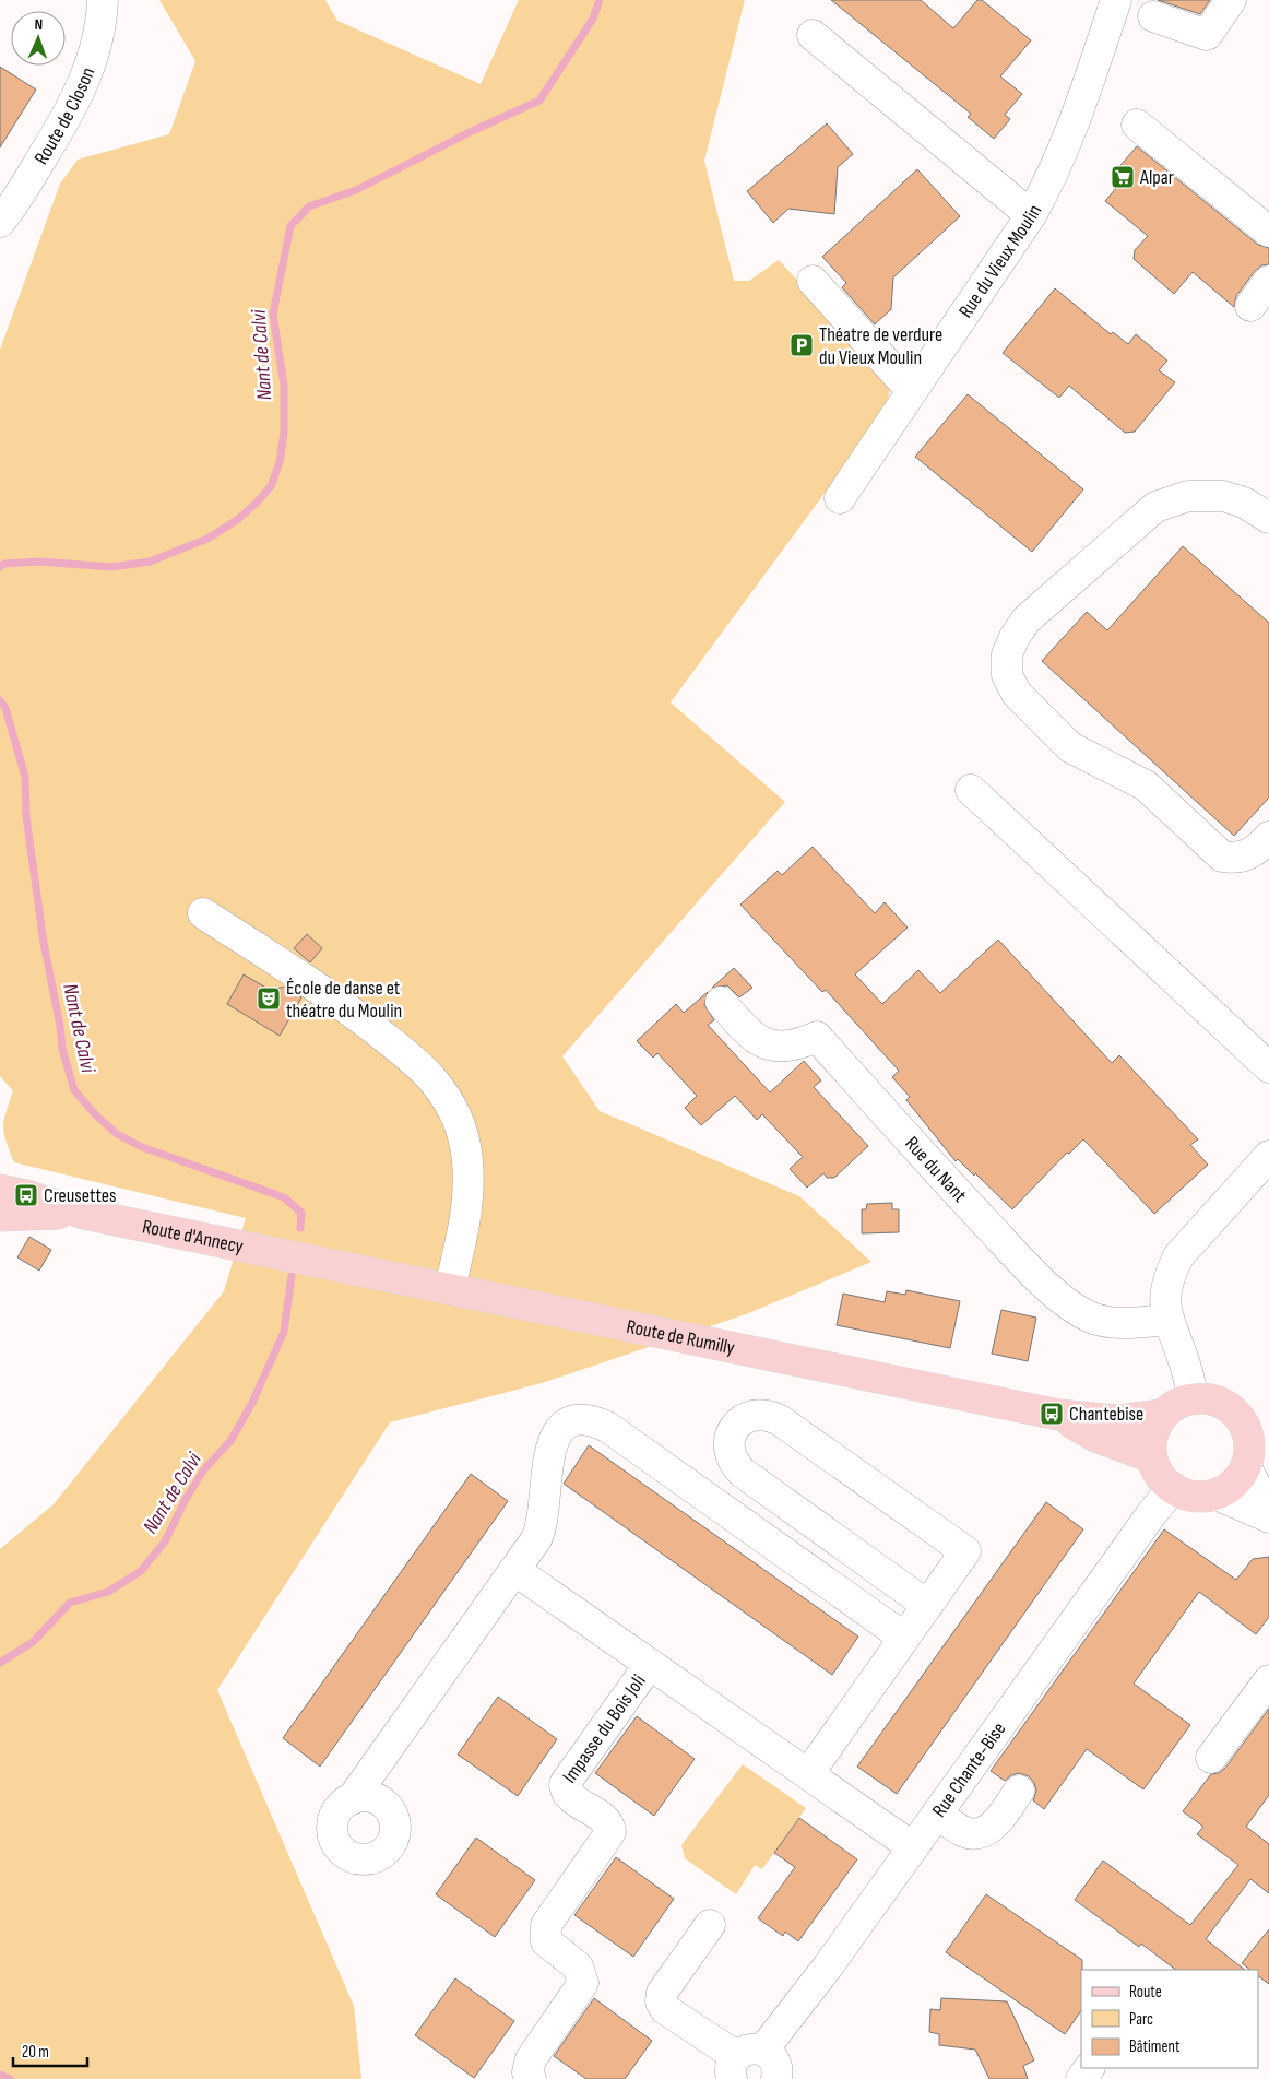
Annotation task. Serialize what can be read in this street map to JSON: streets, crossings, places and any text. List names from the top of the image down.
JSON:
{
  "streets": {
    "main road": ["Route d'Annecy", "Route de Rumilly"],
    "street": [
      "Route de Closon",
      "Rue du Vieux Moulin",
      "Rue du Nant",
      "Impasse du Bois Joli",
      "Rue Chante-Bise"
    ]
  },
  "crossings": [
    ["Route d'Annecy", "Route de Rumilly"],
    ["Route de Rumilly", "Rue Chante-Bise"],
    ["Impasse du Bois Joli", "Rue Chante-Bise"]
  ],
  "water": ["Nant de Calvi"],
  "places": {
    "supermarket": ["Alpar"],
    "parking": ["Théatre de verdure du Vieux Moulin"],
    "theatre": ["École de danse et théatre du Moulin"],
    "bus stop": ["Creusettes", "Chantebise"]
  },
  "legend": ["Route", "Parc", "Bâtiment"],
  "scale_bar": "20 m",
  "north": "top"
}
